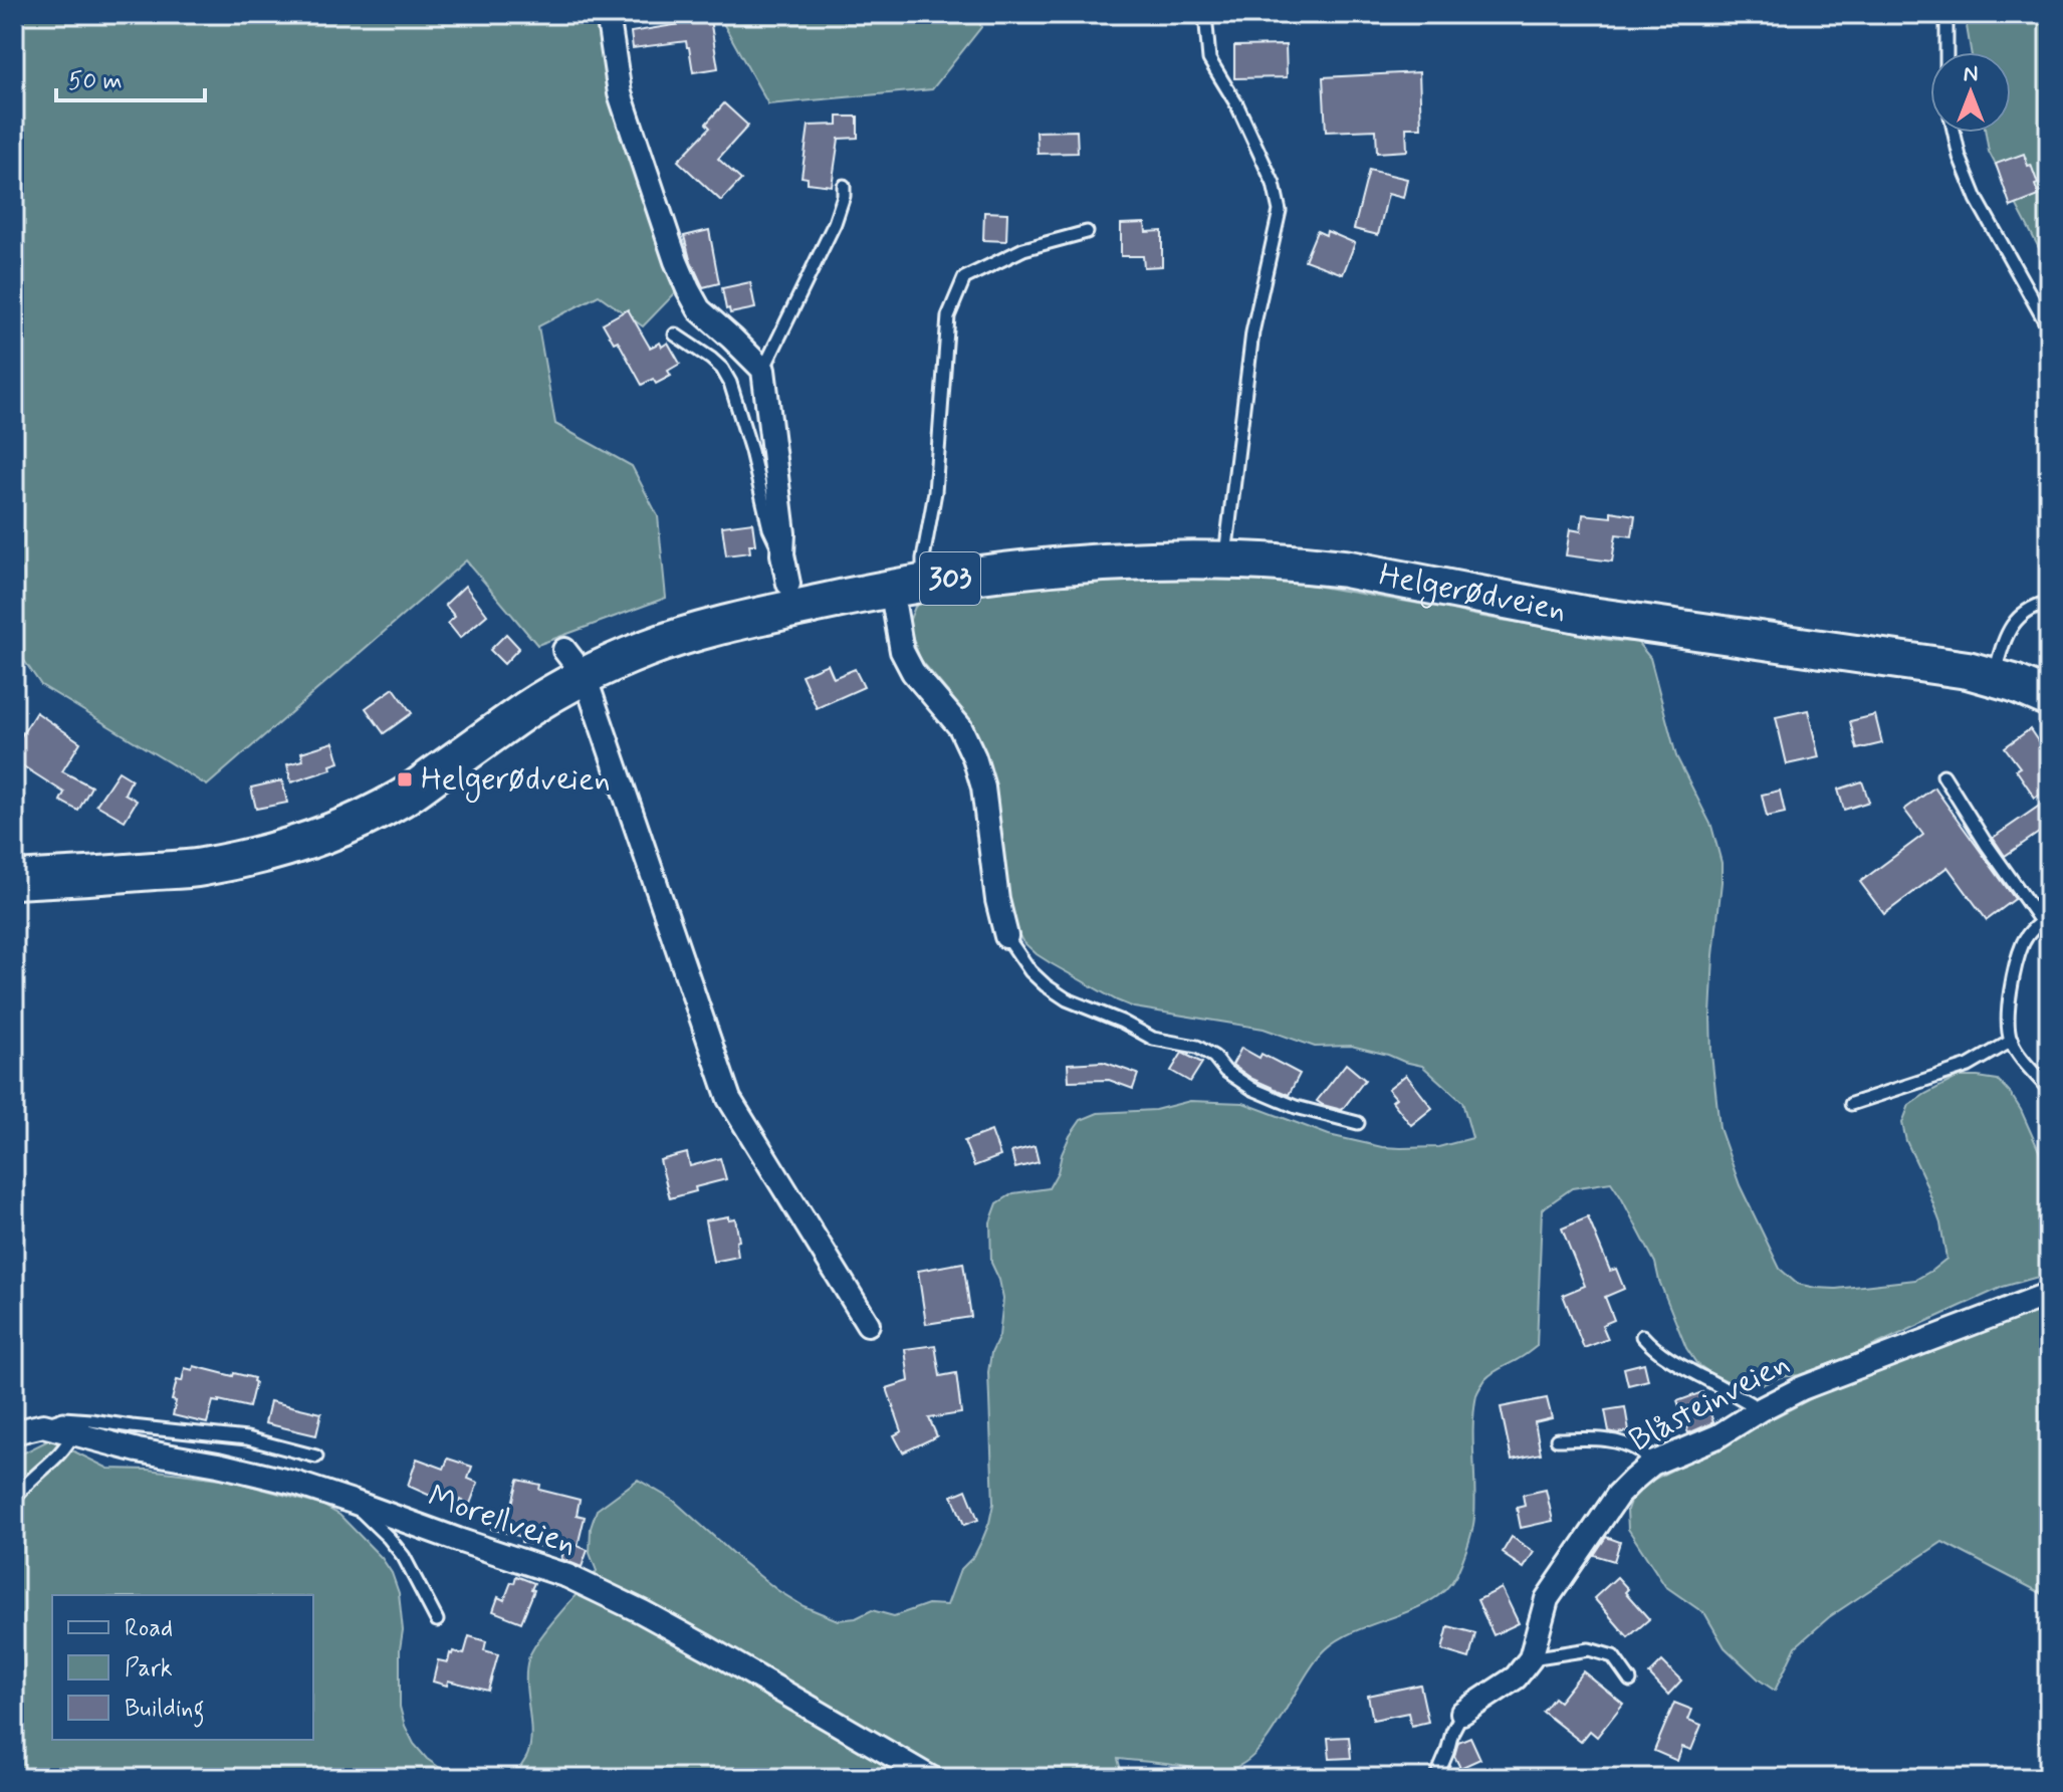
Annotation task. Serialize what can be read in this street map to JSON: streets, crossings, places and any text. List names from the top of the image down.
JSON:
{
  "streets": {
    "main road": ["303", "Helgerødveien"],
    "street": ["Blåsteinveien", "Morellveien"]
  },
  "places": {
    "transit": ["Helgerødveien"]
  },
  "legend": ["Road", "Park", "Building"],
  "scale_bar": "50 m",
  "north": "top"
}
